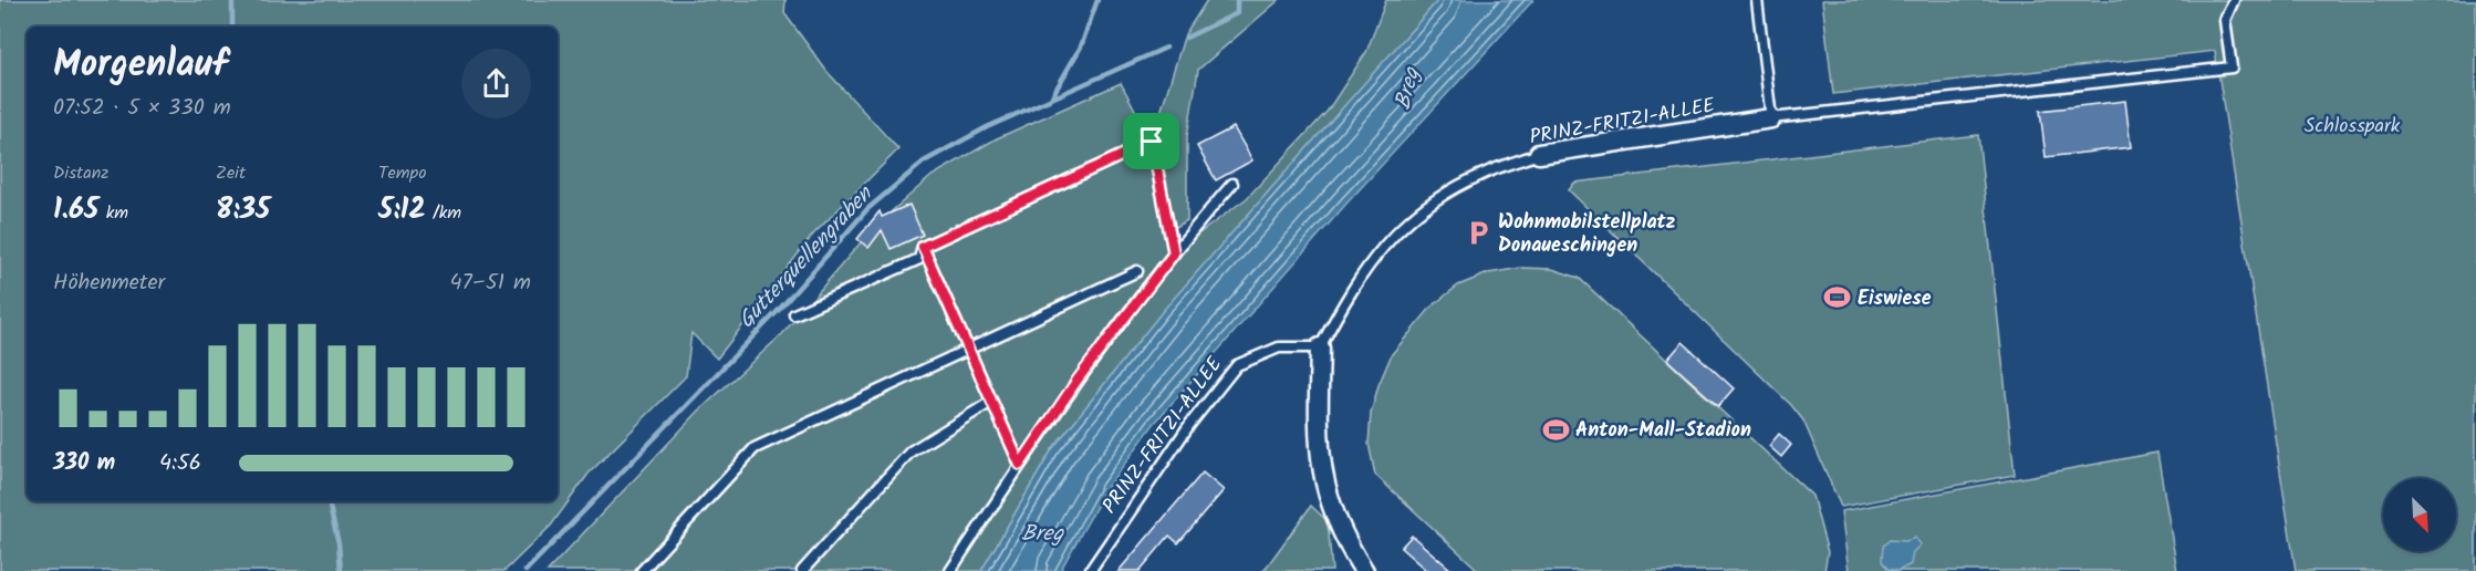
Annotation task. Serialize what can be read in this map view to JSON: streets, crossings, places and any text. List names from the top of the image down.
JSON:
{
  "streets": {
    "street": ["PRINZ-FRITZI-ALLEE"]
  },
  "water": ["Breg", "Gutterquellengraben"],
  "parks": ["Schlosspark"],
  "places": {
    "parking": ["Wohnmobilstellplatz Donaueschingen"],
    "sports": ["Eiswiese", "Anton-Mall-Stadion"]
  },
  "north": "bottom right",
  "page": {
    "heading": ["Morgenlauf", "07:52 · 5 × 330 m"],
    "stats": [
      ["Distanz", "1.65 km"],
      ["Zeit", "8:35"],
      ["Tempo", "5:12 /km"]
    ],
    "chart": ["Höhenmeter", "47–51 m"],
    "list": [
      {
        "name": "330 m",
        "note": "4:56"
      }
    ]
  }
}
